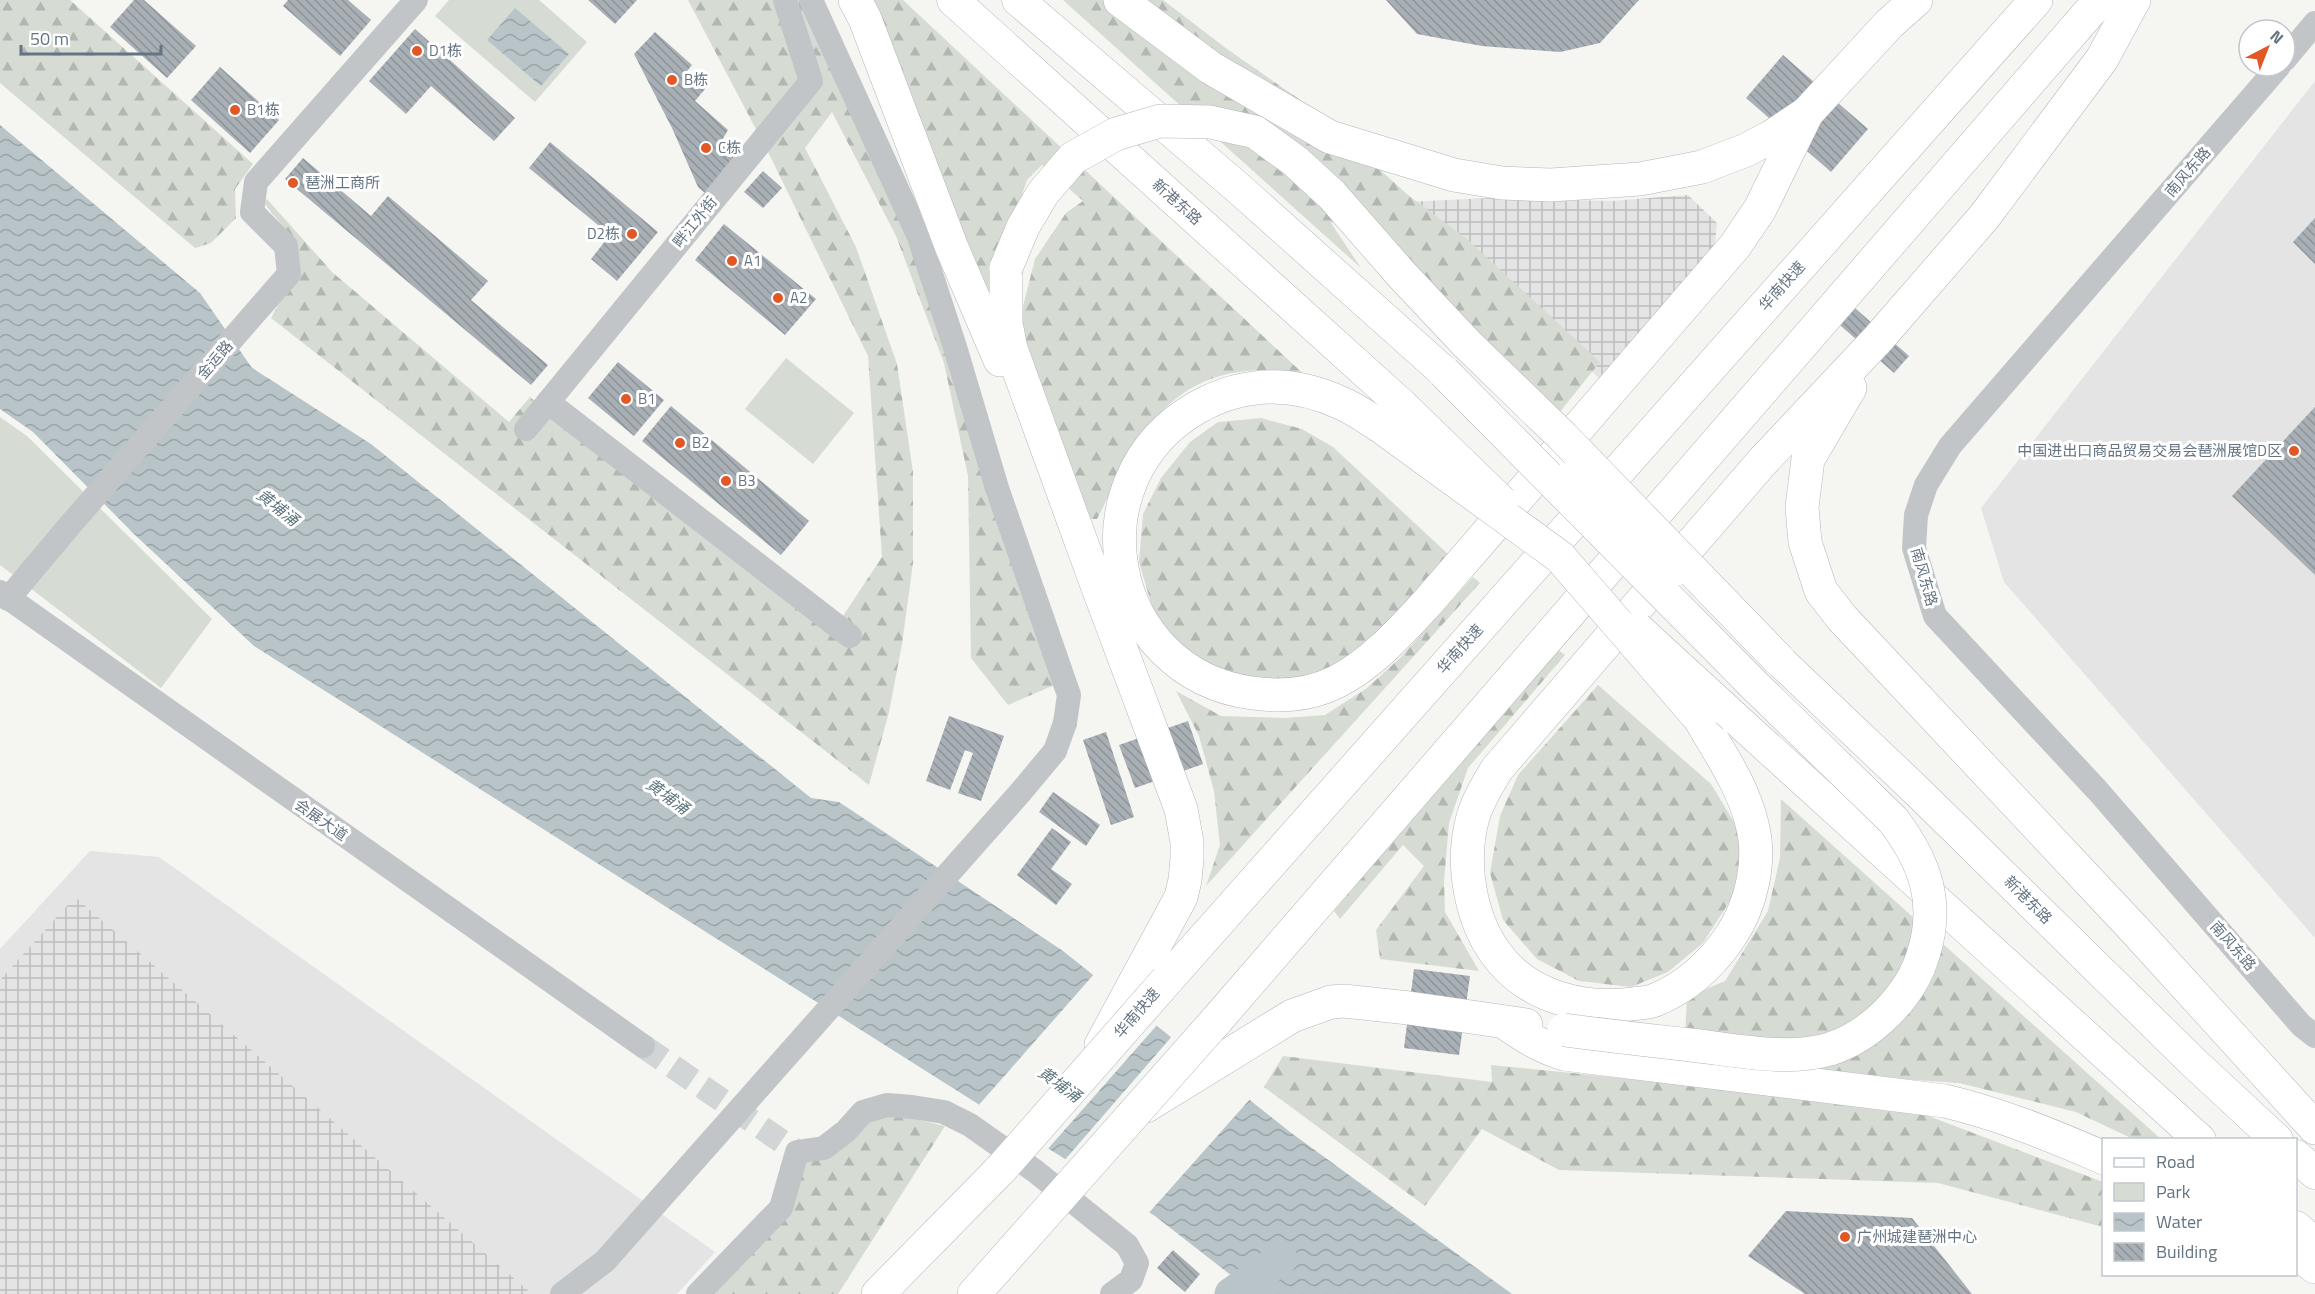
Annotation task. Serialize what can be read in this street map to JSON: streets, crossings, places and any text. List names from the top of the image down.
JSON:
{
  "streets": {
    "highway": ["华南快速"],
    "main road": ["新港东路"],
    "street": [
      "南风东路",
      "畔江外街",
      "金运路",
      "会展大道"
    ]
  },
  "crossings": [
    ["金运路", "会展大道"]
  ],
  "water": ["黄埔涌"],
  "places": [
    "D1栋",
    "B栋",
    "B1栋",
    "C栋",
    "琶洲工商所",
    "D2栋",
    "A1",
    "A2",
    "B1",
    "B2",
    "中国进出口商品贸易交易会琶洲展馆D区",
    "B3",
    "广州城建琶洲中心"
  ],
  "legend": [
    "Road",
    "Park",
    "Water",
    "Building"
  ],
  "scale_bar": "50 m",
  "north": "top right"
}
